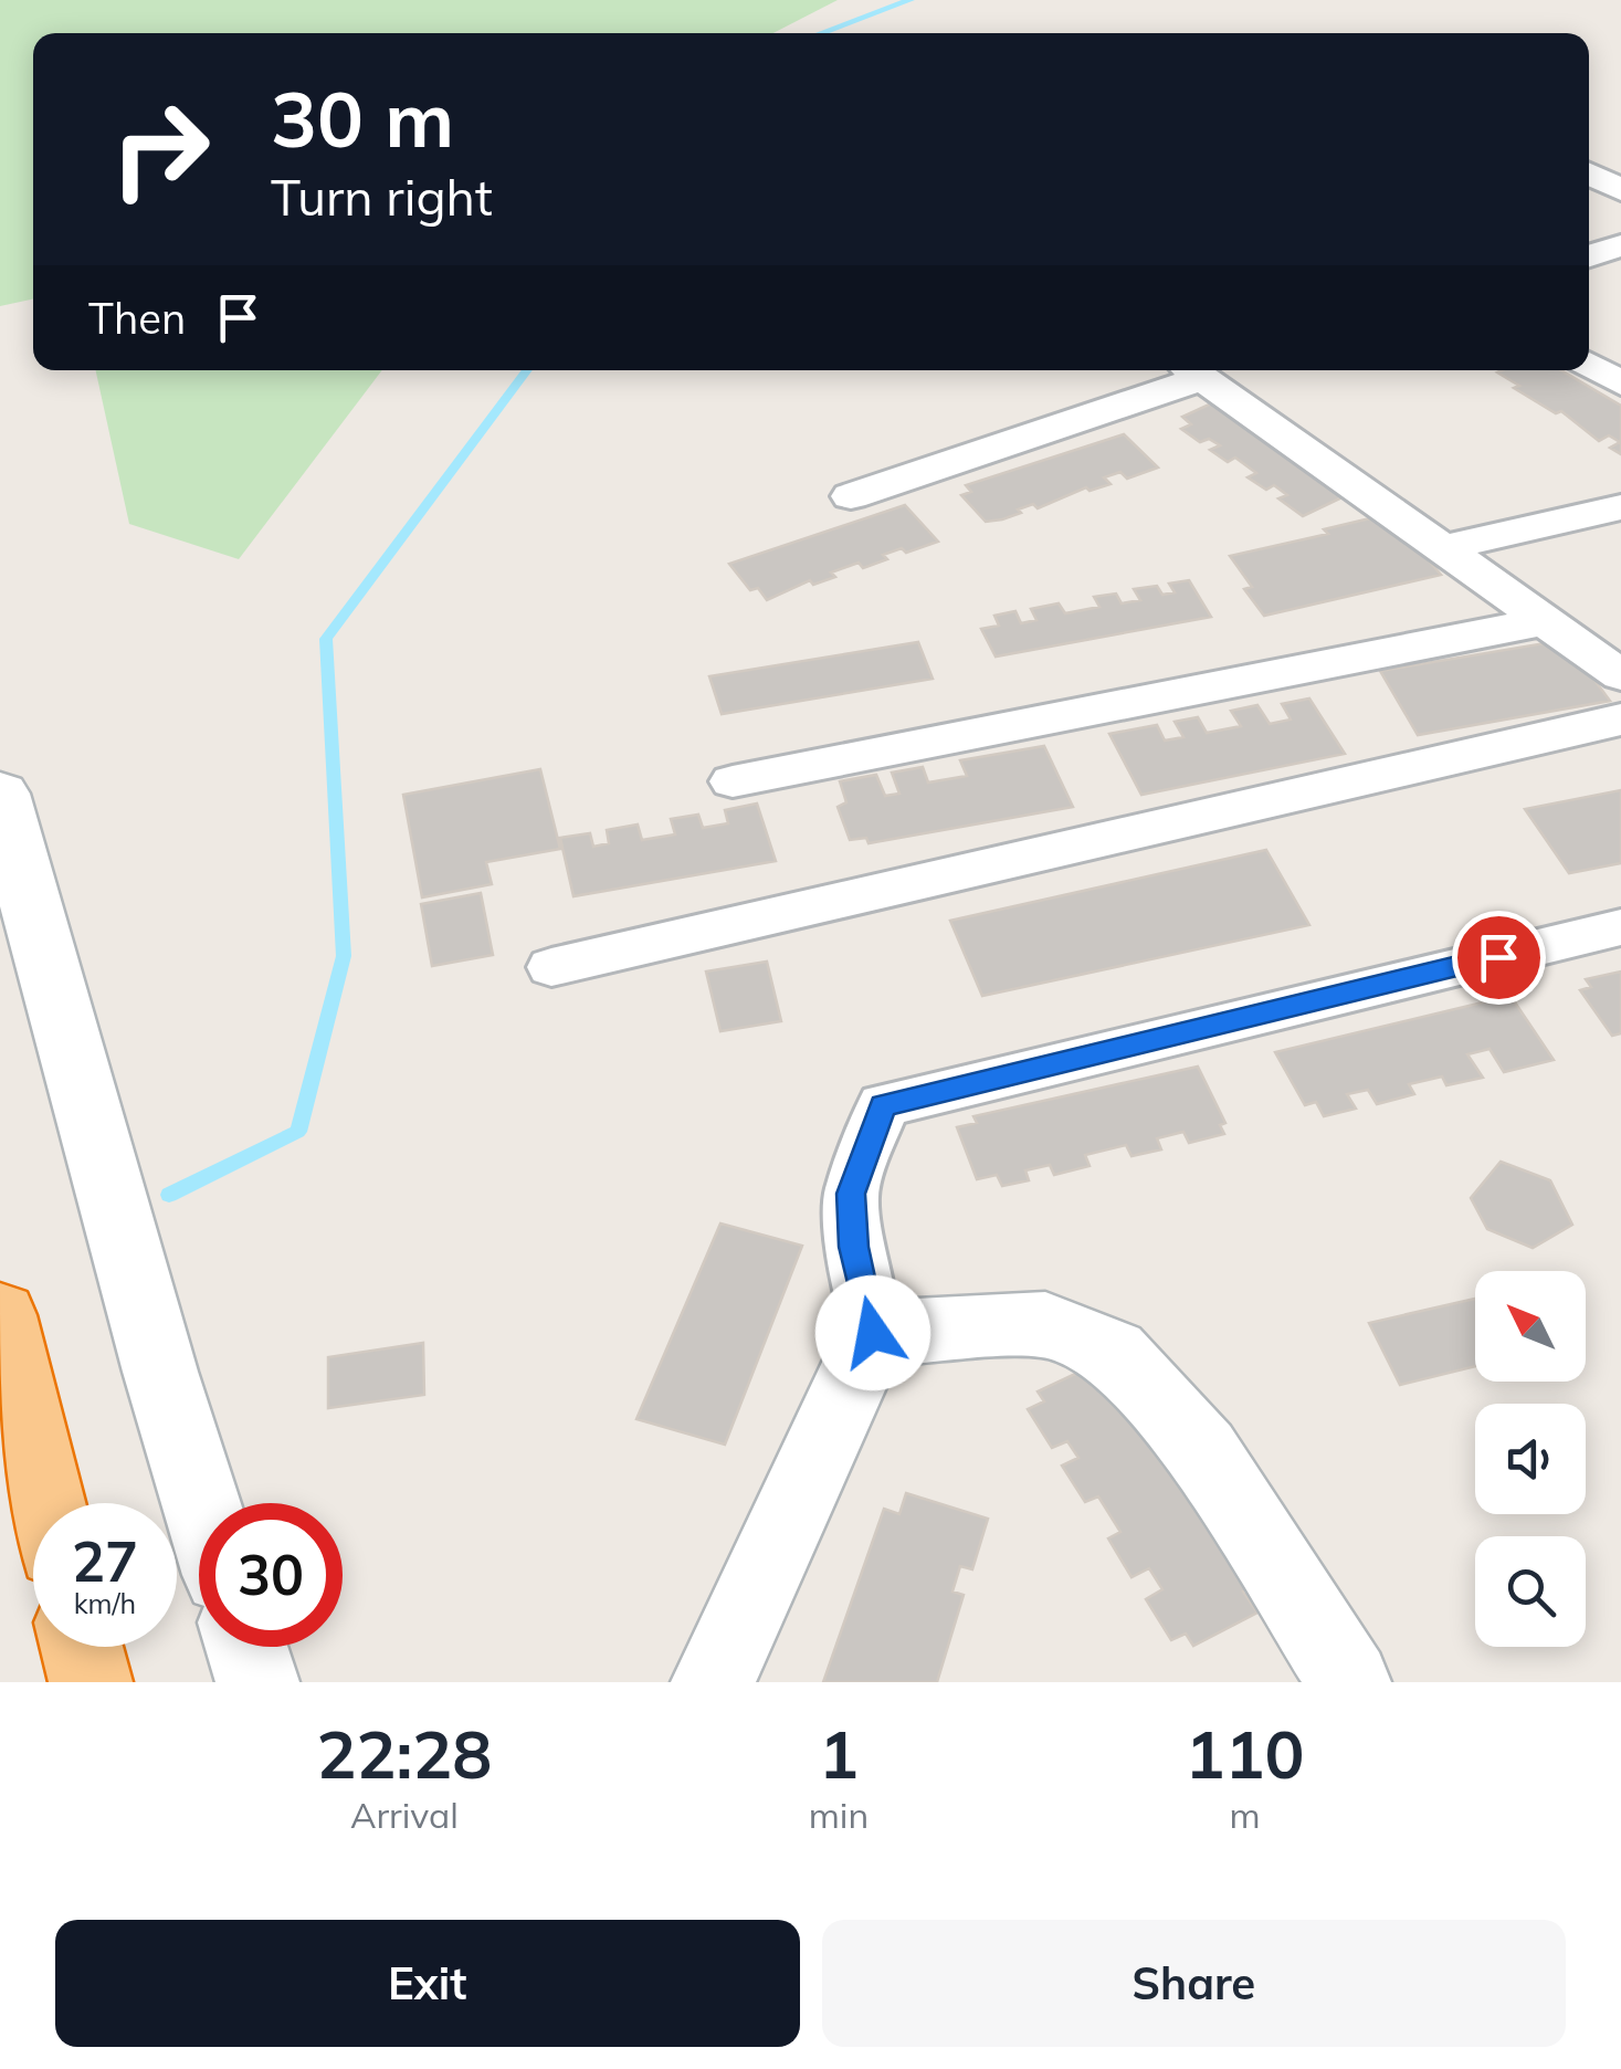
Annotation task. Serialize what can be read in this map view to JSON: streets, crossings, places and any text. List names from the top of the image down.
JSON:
{
  "north": "top left",
  "page": {
    "turn": ["30 m", "Turn right"],
    "then": "Then",
    "speed": "27 km/h",
    "limit": "30",
    "eta": [
      "22:28",
      "Arrival",
      "1",
      "min",
      "110",
      "m"
    ],
    "buttons": ["Exit", "Share"]
  }
}
